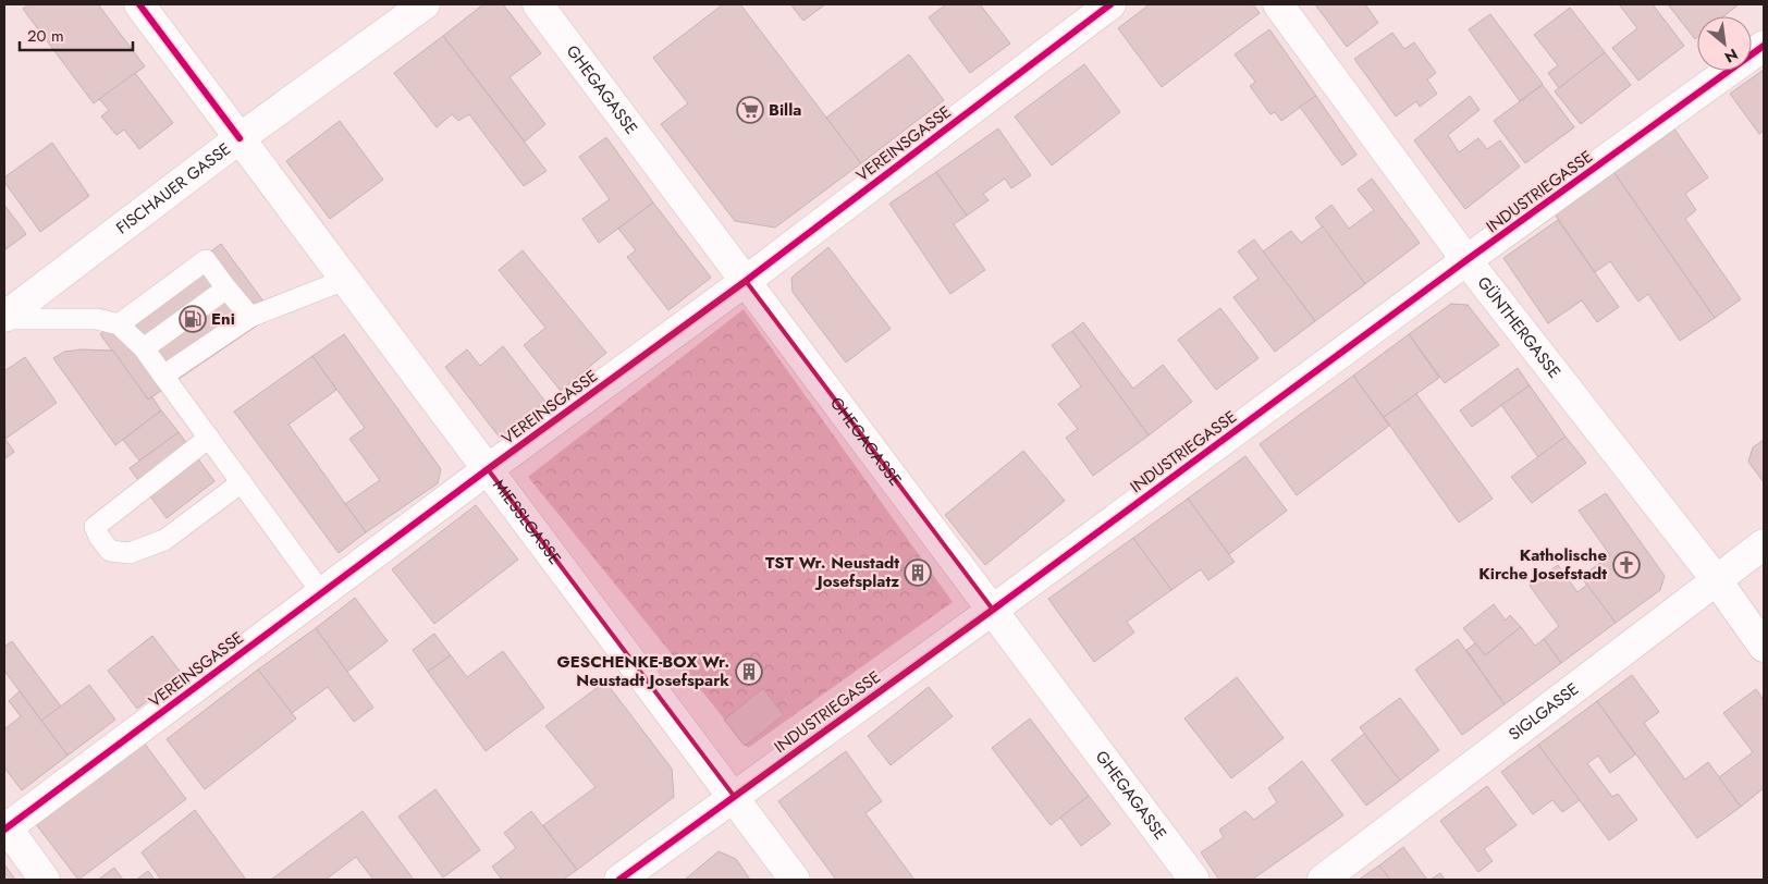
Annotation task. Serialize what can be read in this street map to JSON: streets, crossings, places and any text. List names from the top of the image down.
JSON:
{
  "streets": {
    "street": [
      "GHEGAGASSE",
      "VEREINSGASSE",
      "FISCHAUER GASSE",
      "INDUSTRIEGASSE",
      "GÜNTHERGASSE",
      "MIESSLGASSE",
      "SIGLGASSE"
    ]
  },
  "crossings": [
    ["GHEGAGASSE", "VEREINSGASSE"],
    ["GHEGAGASSE", "INDUSTRIEGASSE"],
    ["VEREINSGASSE", "MIESSLGASSE"],
    ["FISCHAUER GASSE", "MIESSLGASSE"],
    ["INDUSTRIEGASSE", "GÜNTHERGASSE"],
    ["INDUSTRIEGASSE", "MIESSLGASSE"],
    ["GÜNTHERGASSE", "SIGLGASSE"]
  ],
  "places": {
    "supermarket": ["Billa"],
    "fuel station": ["Eni"],
    "church": ["Katholische Kirche Josefstadt"],
    "building": ["TST Wr. Neustadt Josefsplatz", "GESCHENKE-BOX Wr. Neustadt Josefspark"]
  },
  "scale_bar": "20 m",
  "north": "bottom right"
}
